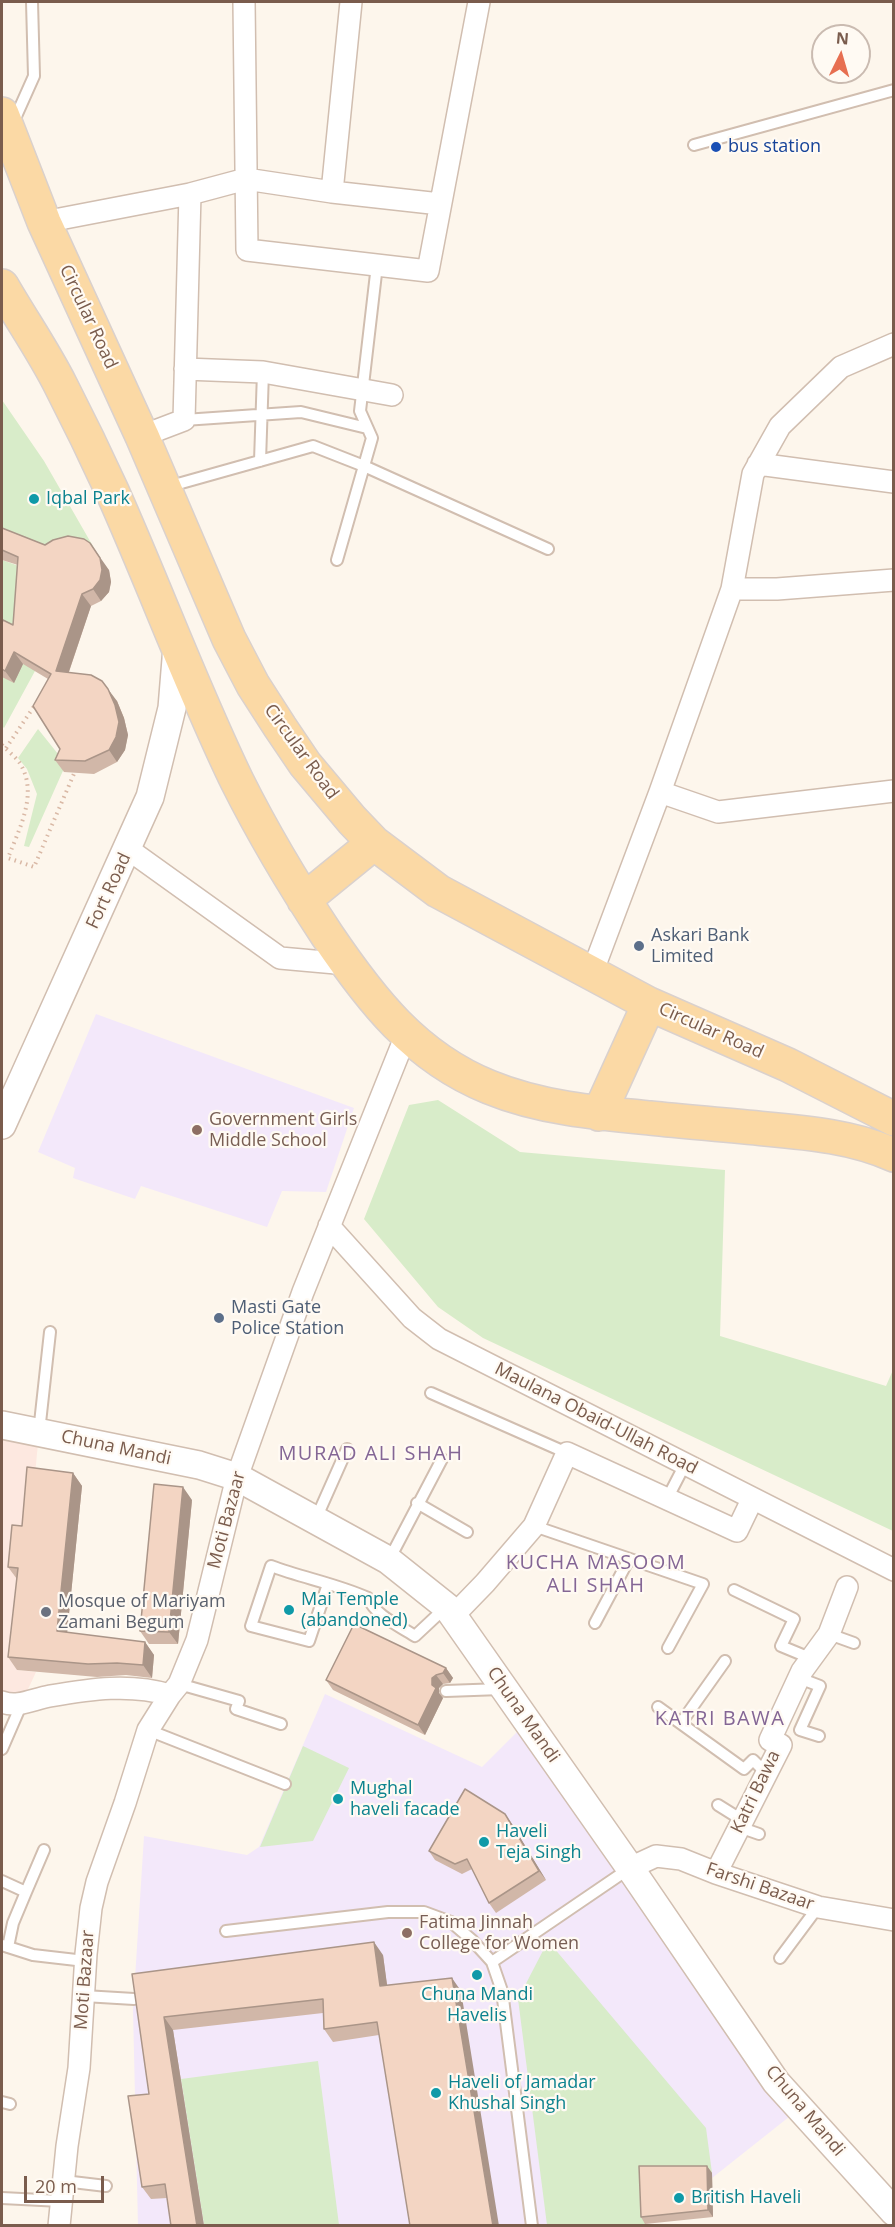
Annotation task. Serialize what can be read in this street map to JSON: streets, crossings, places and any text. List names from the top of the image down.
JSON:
{
  "streets": {
    "main road": ["Circular Road"],
    "street": [
      "Fort Road",
      "Maulana Obaid-Ullah Road",
      "Chuna Mandi",
      "Moti Bazaar",
      "Katri Bawa",
      "Farshi Bazaar"
    ]
  },
  "crossings": [
    ["Maulana Obaid-Ullah Road", "Moti Bazaar"],
    ["Chuna Mandi", "Moti Bazaar"],
    ["Chuna Mandi", "Farshi Bazaar"],
    ["Katri Bawa", "Farshi Bazaar"]
  ],
  "districts": ["MURAD ALI SHAH", "KUCHA MASOOM ALI SHAH", "KATRI BAWA"],
  "places": [
    "bus station",
    "Iqbal Park",
    "Askari Bank Limited",
    "Government Girls Middle School",
    "Masti Gate Police Station",
    "Mai Temple (abandoned)",
    "Mosque of Mariyam Zamani Begum",
    "Mughal haveli facade",
    "Haveli Teja Singh",
    "Fatima Jinnah College for Women",
    "Chuna Mandi Havelis",
    "Haveli of Jamadar Khushal Singh",
    "British Haveli"
  ],
  "scale_bar": "20 m",
  "north": "top"
}
